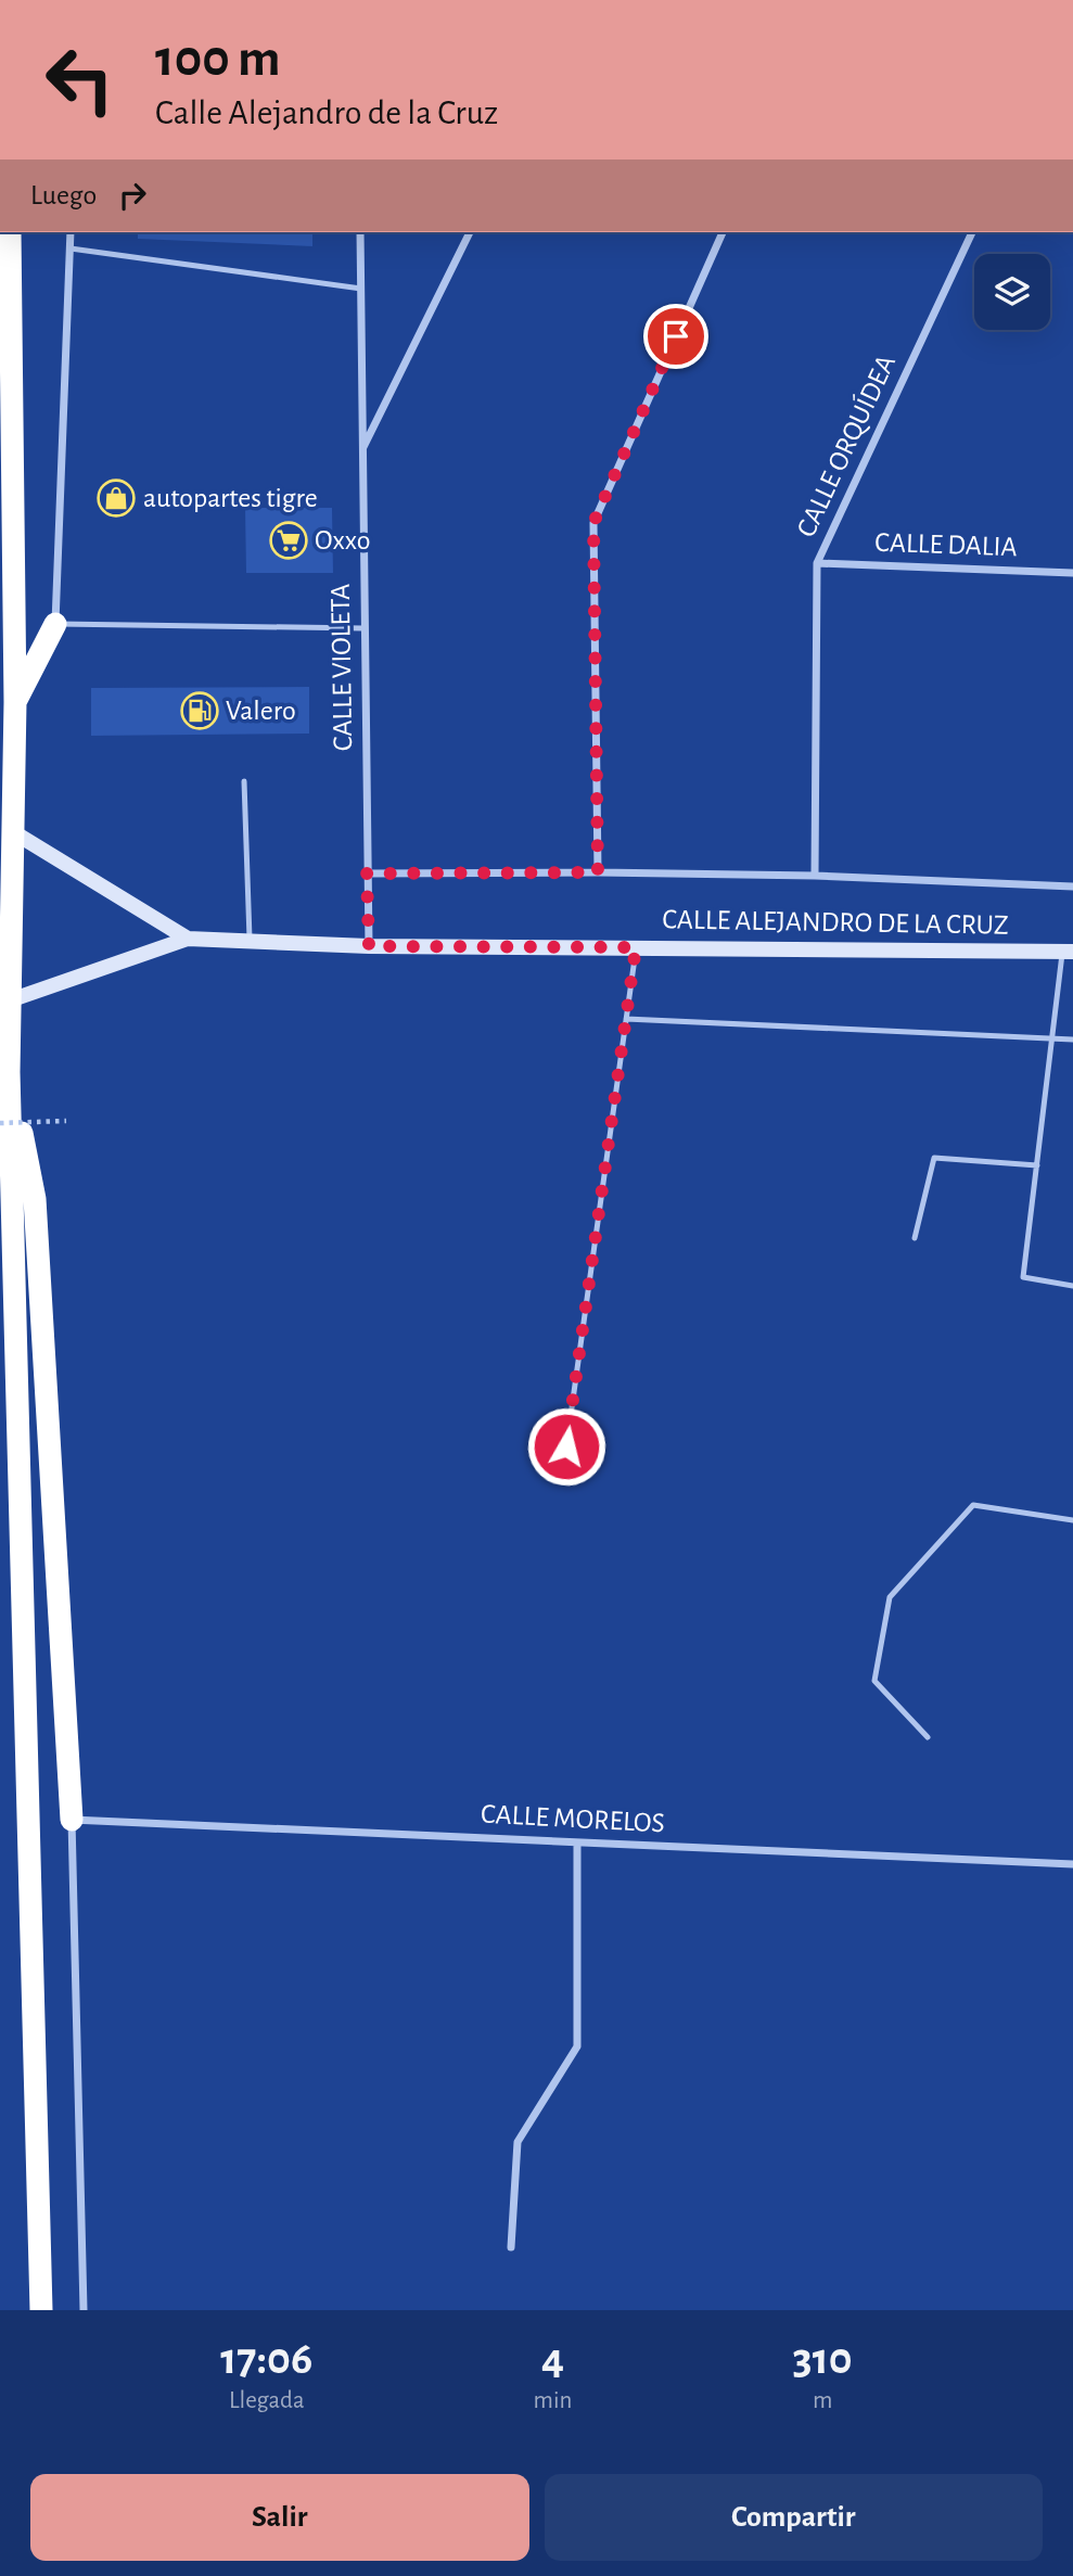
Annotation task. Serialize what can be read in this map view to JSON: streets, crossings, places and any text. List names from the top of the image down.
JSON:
{
  "streets": {
    "main road": ["CALLE ALEJANDRO DE LA CRUZ"],
    "street": [
      "CALLE ORQUÍDEA",
      "CALLE DALIA",
      "CALLE VIOLETA",
      "CALLE MORELOS"
    ]
  },
  "crossings": [
    ["CALLE ORQUÍDEA", "CALLE DALIA"],
    ["CALLE VIOLETA", "CALLE ALEJANDRO DE LA CRUZ"]
  ],
  "places": {
    "shop": ["autopartes tigre"],
    "supermarket": ["Oxxo"],
    "fuel station": ["Valero"]
  },
  "page": {
    "turn": ["100 m", "Calle Alejandro de la Cruz"],
    "then": "Luego",
    "eta": [
      "17:06",
      "Llegada",
      "4",
      "min",
      "310",
      "m"
    ],
    "buttons": ["Salir", "Compartir"]
  }
}
